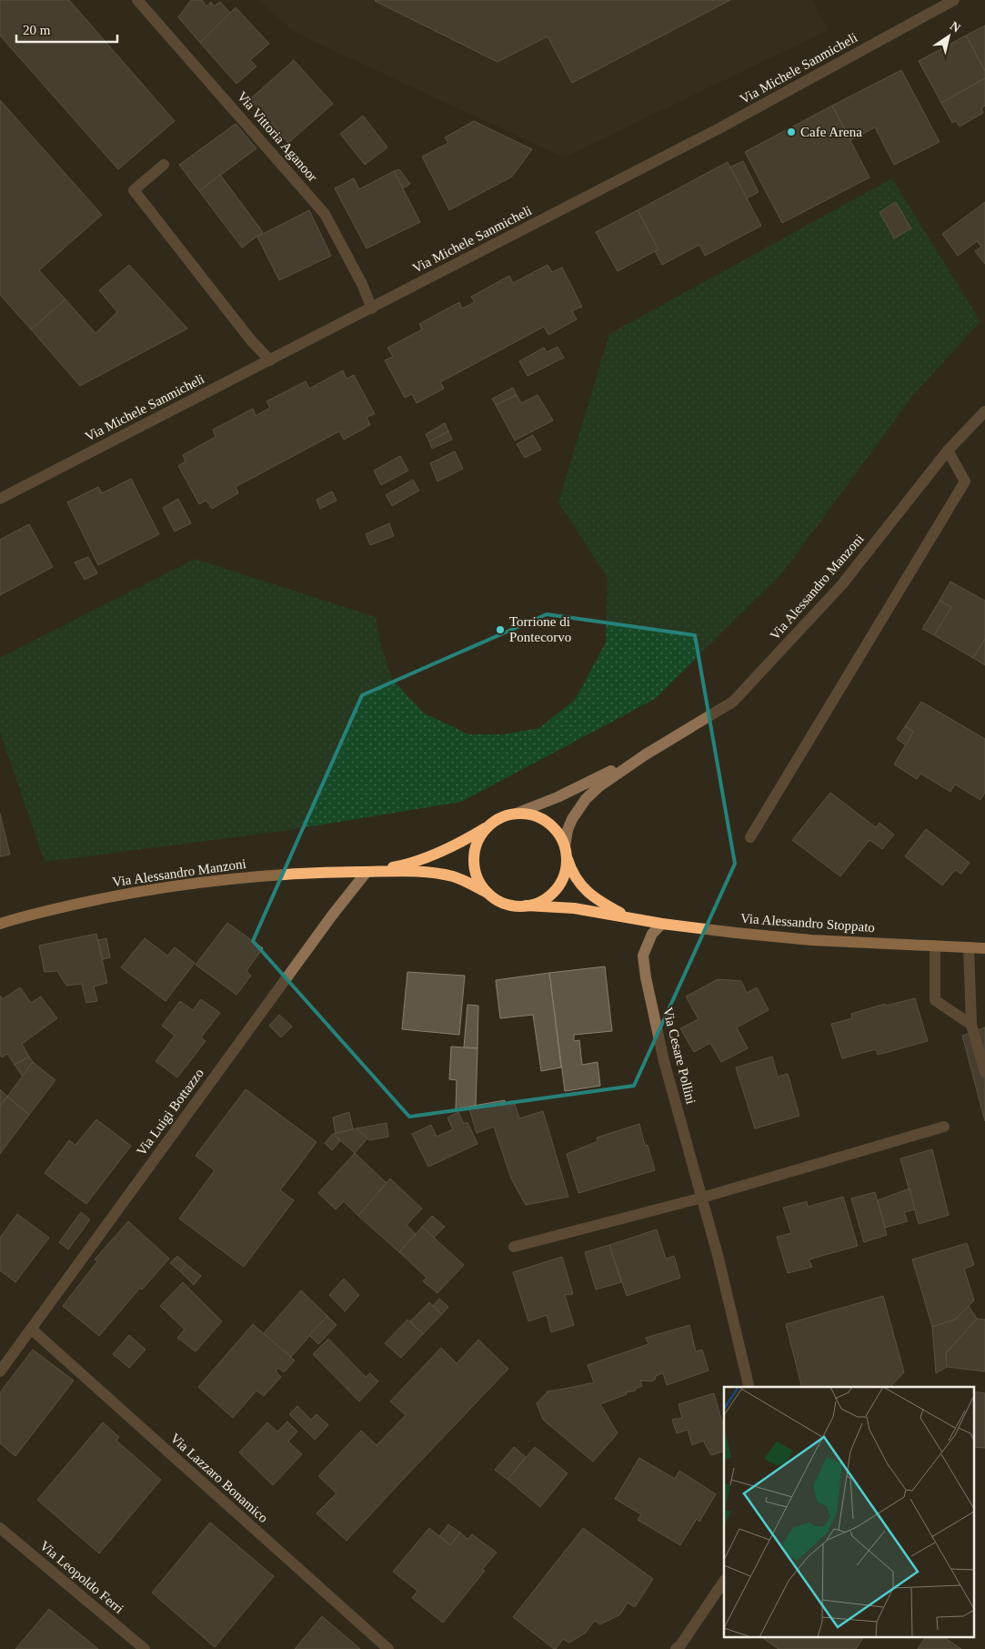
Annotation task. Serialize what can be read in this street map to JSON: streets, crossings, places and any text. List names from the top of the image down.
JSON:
{
  "streets": {
    "main road": ["Via Alessandro Manzoni", "Via Alessandro Stoppato"],
    "street": [
      "Via Michele Sanmicheli",
      "Via Vittoria Aganoor",
      "Via Cesare Pollini",
      "Via Luigi Bottazzo",
      "Via Lazzaro Bonamico",
      "Via Leopoldo Ferri"
    ]
  },
  "crossings": [
    ["Via Michele Sanmicheli", "Via Vittoria Aganoor"],
    ["Via Alessandro Manzoni", "Via Alessandro Stoppato"],
    ["Via Alessandro Manzoni", "Via Luigi Bottazzo"],
    ["Via Alessandro Stoppato", "Via Cesare Pollini"],
    ["Via Luigi Bottazzo", "Via Lazzaro Bonamico"]
  ],
  "places": ["Cafe Arena", "Torrione di Pontecorvo"],
  "scale_bar": "20 m",
  "north": "top right"
}
